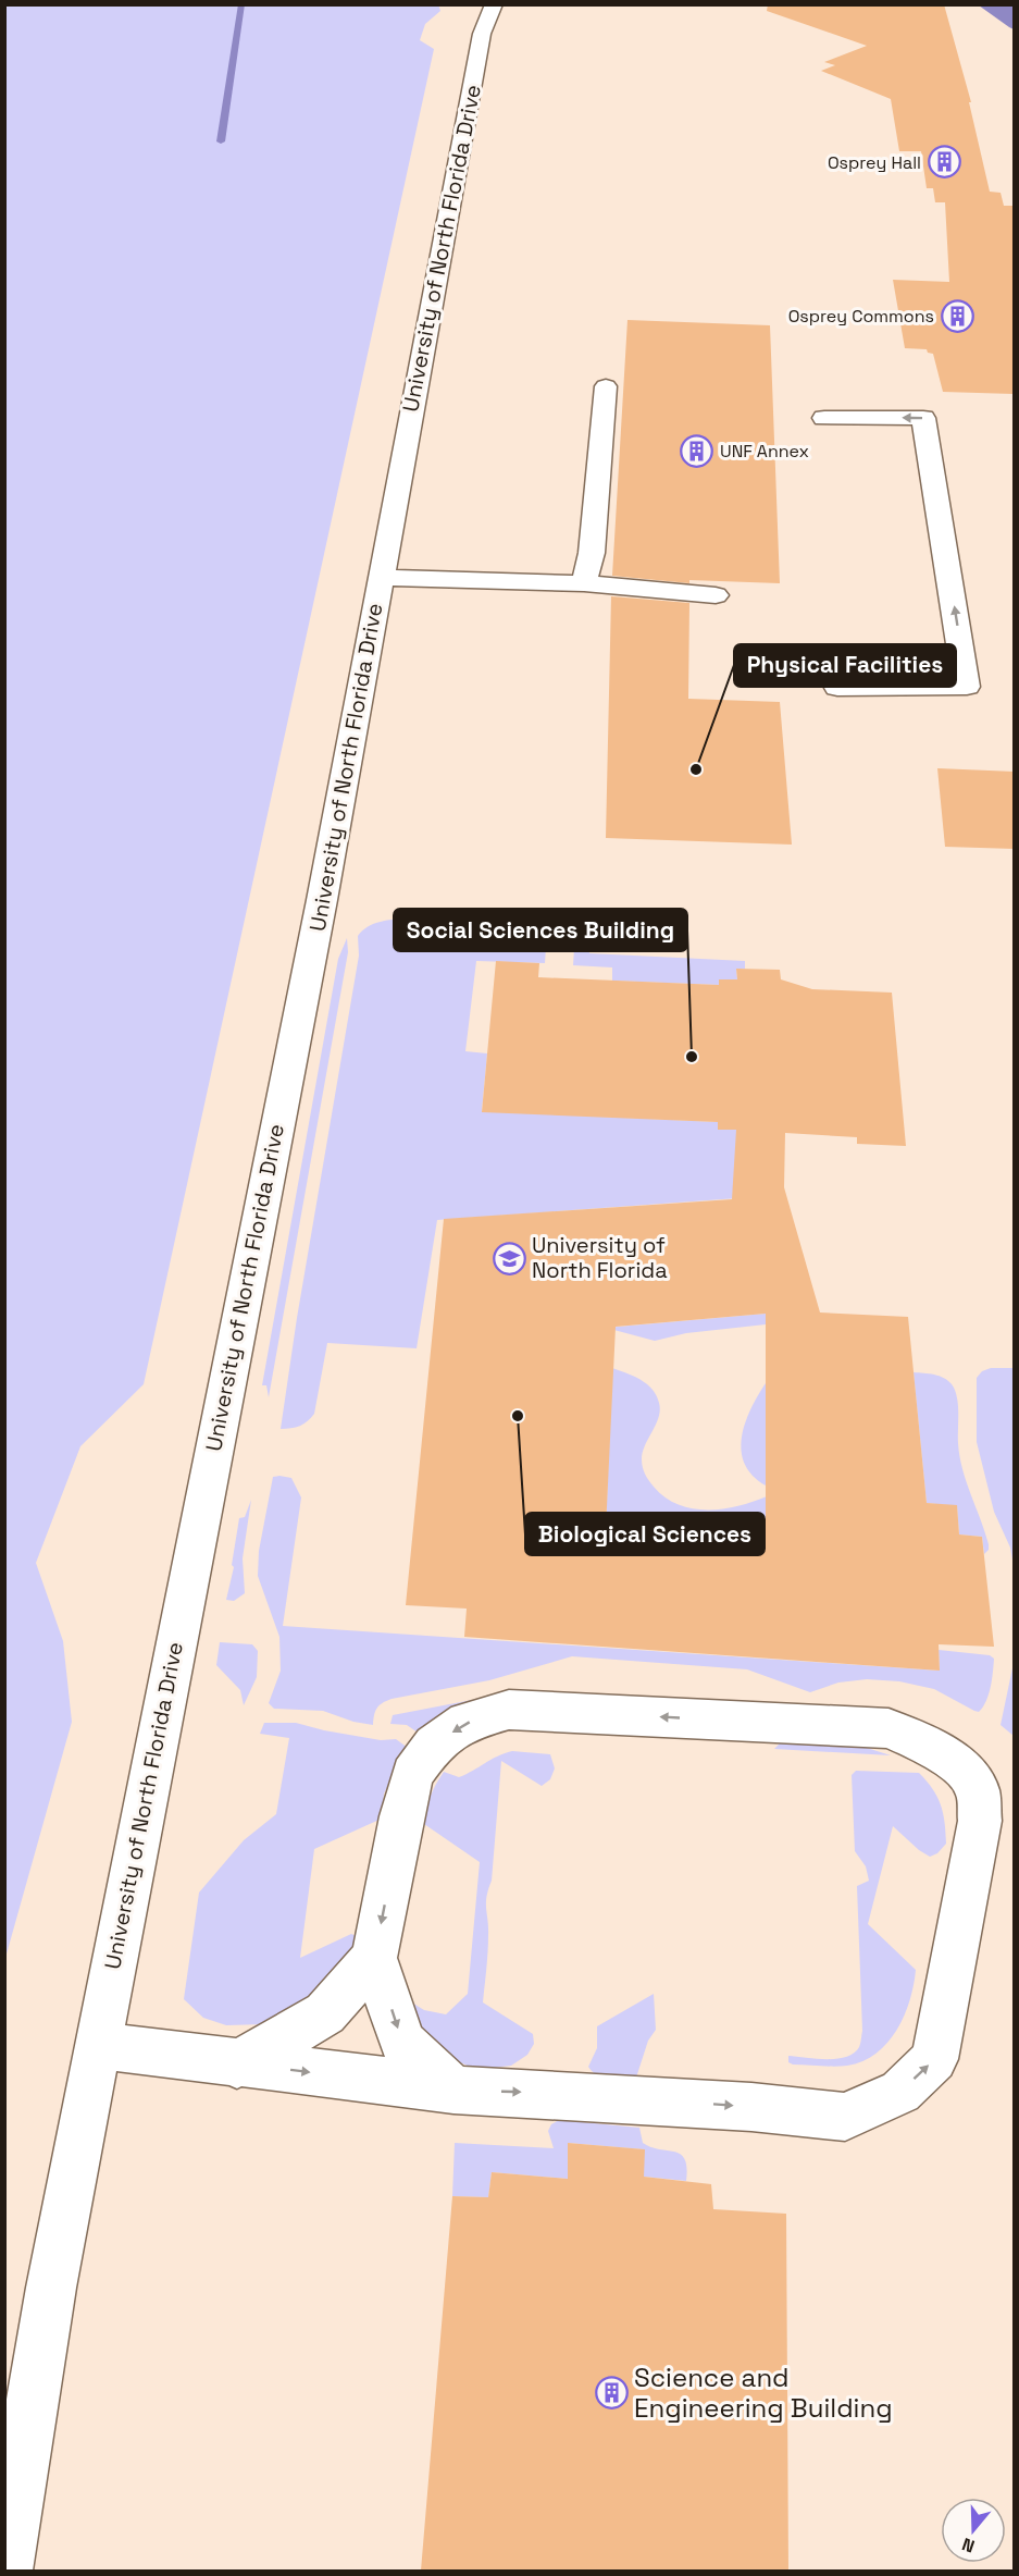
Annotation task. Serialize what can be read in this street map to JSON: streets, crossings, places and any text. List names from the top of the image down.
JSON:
{
  "streets": {
    "street": ["University of North Florida Drive"]
  },
  "places": {
    "building": [
      "Osprey Hall",
      "Osprey Commons",
      "UNF Annex",
      "Science and Engineering Building"
    ],
    "other": ["Physical Facilities", "Social Sciences Building", "Biological Sciences"],
    "school or university": ["University of North Florida"]
  },
  "north": "bottom"
}
